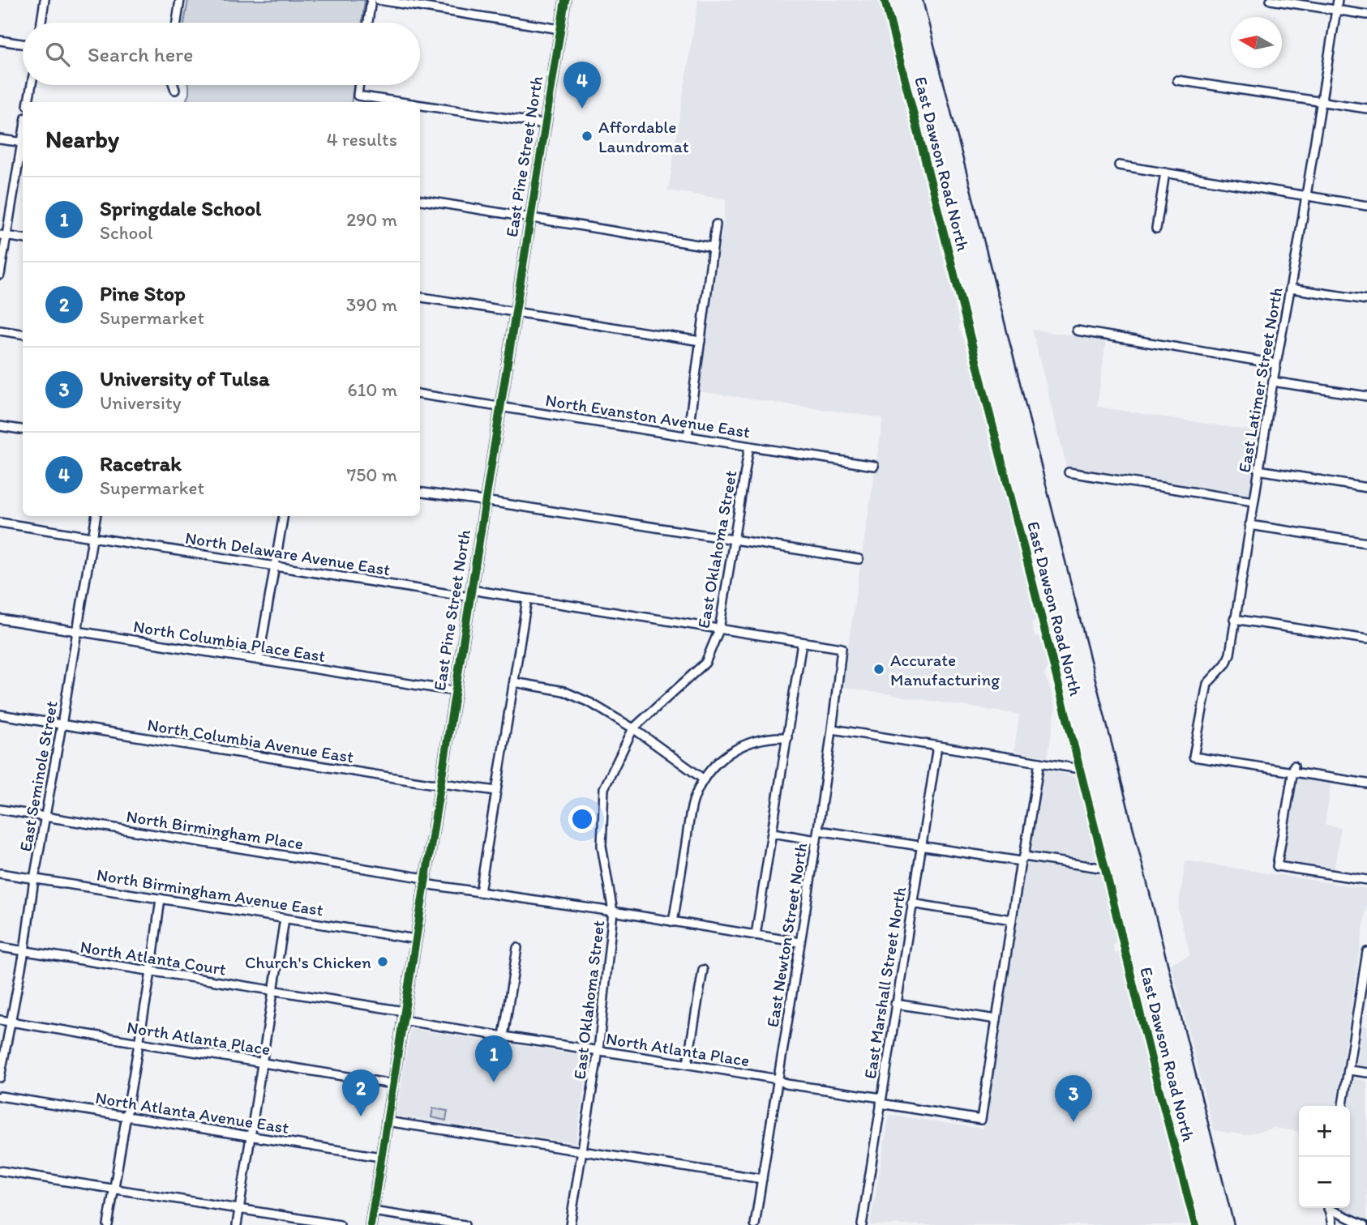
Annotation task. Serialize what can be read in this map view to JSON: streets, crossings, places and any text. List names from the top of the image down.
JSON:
{
  "streets": {
    "main road": ["East Pine Street North"],
    "street": [
      "East Dawson Road North",
      "East Latimer Street North",
      "North Evanston Avenue East",
      "East Oklahoma Street",
      "North Delaware Avenue East",
      "North Columbia Place East",
      "North Columbia Avenue East",
      "East Seminole Street",
      "North Birmingham Place",
      "North Birmingham Avenue East",
      "East Newton Street North",
      "North Atlanta Court",
      "East Marshall Street North",
      "North Atlanta Place",
      "North Atlanta Avenue East"
    ]
  },
  "crossings": [
    ["East Pine Street North", "North Evanston Avenue East"],
    ["East Pine Street North", "North Delaware Avenue East"],
    ["East Pine Street North", "North Columbia Place East"],
    ["East Pine Street North", "North Columbia Avenue East"],
    ["East Pine Street North", "North Birmingham Place"],
    ["East Pine Street North", "North Birmingham Avenue East"],
    ["East Pine Street North", "North Atlanta Court"],
    ["East Pine Street North", "North Atlanta Place"],
    ["East Pine Street North", "North Atlanta Avenue East"],
    ["North Evanston Avenue East", "East Oklahoma Street"],
    ["East Oklahoma Street", "North Delaware Avenue East"],
    ["East Oklahoma Street", "North Birmingham Place"],
    ["East Oklahoma Street", "North Atlanta Place"],
    ["North Delaware Avenue East", "East Seminole Street"],
    ["North Delaware Avenue East", "East Newton Street North"],
    ["North Columbia Place East", "East Seminole Street"],
    ["North Columbia Avenue East", "East Seminole Street"],
    ["East Seminole Street", "North Birmingham Place"],
    ["East Seminole Street", "North Birmingham Avenue East"],
    ["East Seminole Street", "North Atlanta Court"],
    ["East Seminole Street", "North Atlanta Place"],
    ["North Birmingham Place", "East Newton Street North"],
    ["East Newton Street North", "North Atlanta Place"],
    ["North Atlanta Court", "North Atlanta Place"],
    ["East Marshall Street North", "North Atlanta Place"]
  ],
  "places": ["Affordable Laundromat", "Accurate Manufacturing", "Church's Chicken"],
  "north": "left",
  "page": {
    "search": "Search here",
    "pins": [
      "4",
      "1",
      "2",
      "3"
    ],
    "heading": ["Nearby", "4 results"],
    "list": [
      {
        "mark": "1",
        "name": "Springdale School",
        "note": "School",
        "value": "290 m"
      },
      {
        "mark": "2",
        "name": "Pine Stop",
        "note": "Supermarket",
        "value": "390 m"
      },
      {
        "mark": "3",
        "name": "University of Tulsa",
        "note": "University",
        "value": "610 m"
      },
      {
        "mark": "4",
        "name": "Racetrak",
        "note": "Supermarket",
        "value": "750 m"
      }
    ],
    "map_buttons": ["+", "−"]
  }
}
